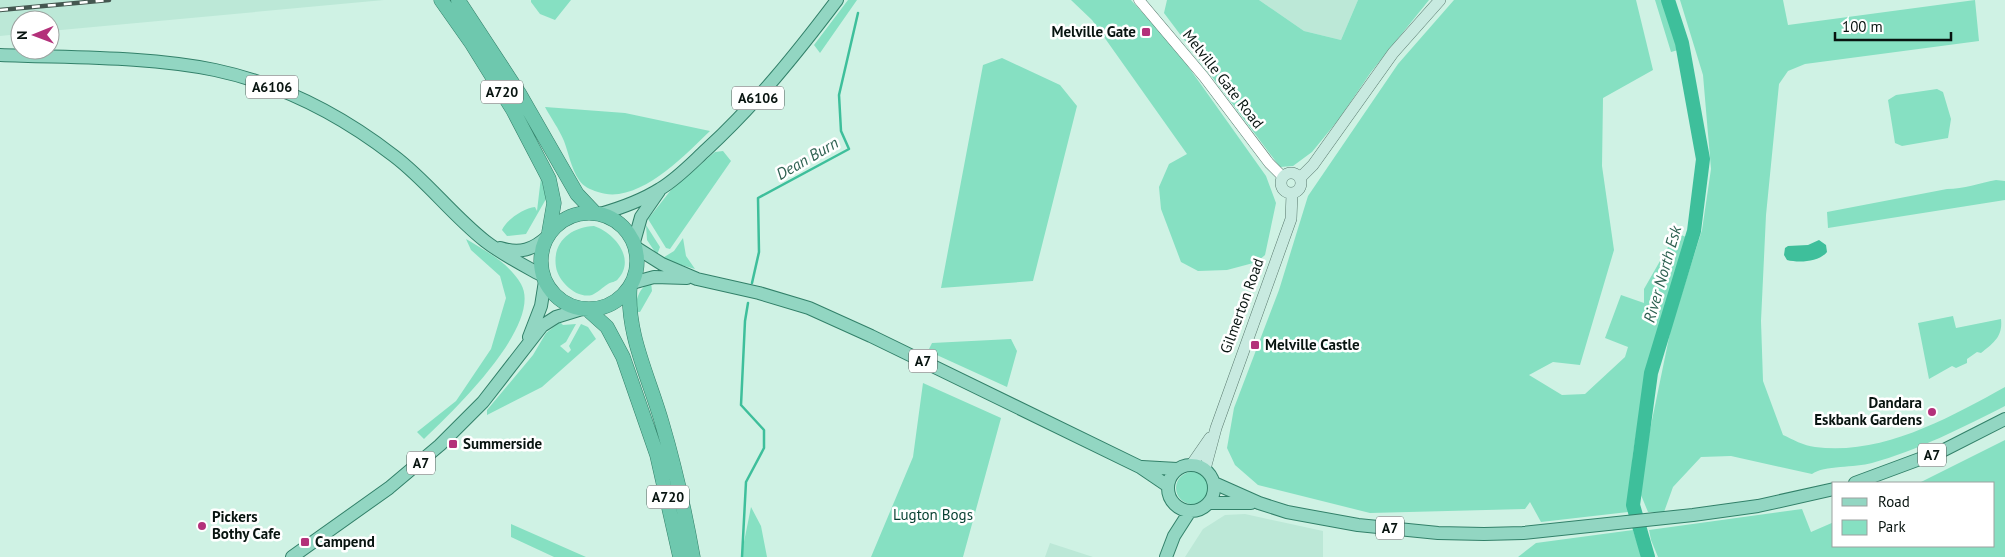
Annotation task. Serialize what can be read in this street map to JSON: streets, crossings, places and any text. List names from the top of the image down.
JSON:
{
  "streets": {
    "highway": ["A720"],
    "main road": ["A6106", "Gilmerton Road", "A7"],
    "street": ["Melville Gate Road"]
  },
  "crossings": [
    ["Melville Gate Road", "Gilmerton Road"],
    ["A6106", "A720"],
    ["A6106", "A7"],
    ["A720", "A7"],
    ["Gilmerton Road", "A7"]
  ],
  "water": ["Dean Burn", "River North Esk"],
  "parks": ["Lugton Bogs"],
  "places": {
    "transit": [
      "Melville Gate",
      "Melville Castle",
      "Summerside",
      "Campend"
    ],
    "other": ["Dandara Eskbank Gardens", "Pickers Bothy Cafe"]
  },
  "legend": ["Road", "Park"],
  "scale_bar": "100 m",
  "north": "left"
}
